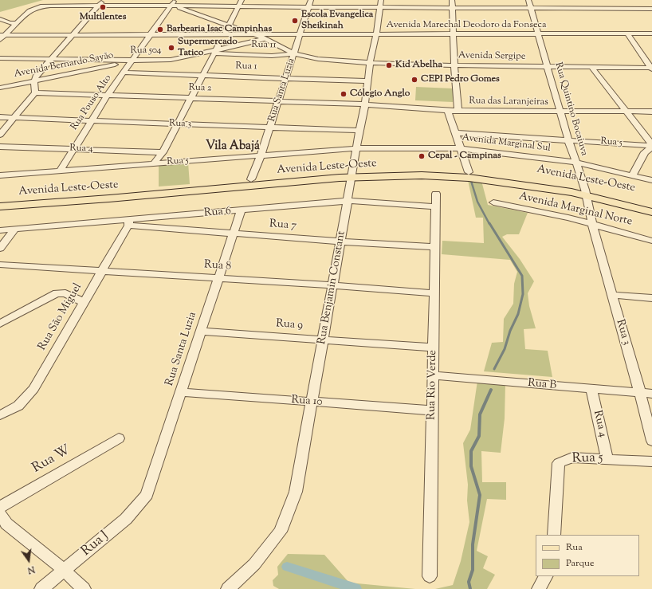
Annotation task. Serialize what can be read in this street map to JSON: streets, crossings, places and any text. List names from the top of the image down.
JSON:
{
  "streets": {
    "main road": ["Avenida Leste-Oeste"],
    "street": [
      "Avenida Marechal Deodoro da Fonseca",
      "Rua 11",
      "Rua 504",
      "Avenida Sergipe",
      "Avenida Bernardo Sayão",
      "Rua 1",
      "Rua 2",
      "Rua Santa Luzia",
      "Rua das Laranjeiras",
      "Rua Pouso Alto",
      "Rua Quintino Bocaiuva",
      "Rua 3",
      "Rua 5",
      "Avenida Marginal Sul",
      "Rua 4",
      "Avenida Marginal Norte",
      "Rua 6",
      "Rua 7",
      "Rua 8",
      "Rua Benjamin Constant",
      "Rua São Miguel",
      "Rua 9",
      "Rua Rio Verde",
      "Rua B",
      "Rua 10",
      "Rua W",
      "Rua J"
    ]
  },
  "crossings": [
    ["Avenida Marechal Deodoro da Fonseca", "Rua 504"],
    ["Avenida Marechal Deodoro da Fonseca", "Rua Santa Luzia"],
    ["Avenida Marechal Deodoro da Fonseca", "Rua Pouso Alto"],
    ["Avenida Marechal Deodoro da Fonseca", "Rua Quintino Bocaiuva"],
    ["Avenida Marechal Deodoro da Fonseca", "Rua Benjamin Constant"],
    ["Rua 11", "Rua 504"],
    ["Rua 11", "Avenida Sergipe"],
    ["Rua 11", "Rua Santa Luzia"],
    ["Rua 504", "Avenida Bernardo Sayão"],
    ["Rua 504", "Rua Pouso Alto"],
    ["Avenida Sergipe", "Rua Santa Luzia"],
    ["Avenida Sergipe", "Rua Quintino Bocaiuva"],
    ["Avenida Sergipe", "Rua Benjamin Constant"],
    ["Avenida Bernardo Sayão", "Rua Pouso Alto"],
    ["Rua 1", "Rua Santa Luzia"],
    ["Rua 1", "Rua Pouso Alto"],
    ["Rua 1", "Rua Benjamin Constant"],
    ["Rua 2", "Rua Santa Luzia"],
    ["Rua 2", "Rua das Laranjeiras"],
    ["Rua 2", "Rua Pouso Alto"],
    ["Rua 2", "Rua Benjamin Constant"],
    ["Rua Santa Luzia", "Rua 3"],
    ["Rua Santa Luzia", "Rua 5"],
    ["Rua Santa Luzia", "Avenida Leste-Oeste"],
    ["Rua Santa Luzia", "Rua 6"],
    ["Rua Santa Luzia", "Rua 7"],
    ["Rua Santa Luzia", "Rua 8"],
    ["Rua Santa Luzia", "Rua 9"],
    ["Rua Santa Luzia", "Rua 10"],
    ["Rua Santa Luzia", "Rua J"],
    ["Rua das Laranjeiras", "Rua Quintino Bocaiuva"],
    ["Rua das Laranjeiras", "Rua Benjamin Constant"],
    ["Rua Pouso Alto", "Rua 3"],
    ["Rua Pouso Alto", "Rua 5"],
    ["Rua Pouso Alto", "Rua 4"],
    ["Rua Quintino Bocaiuva", "Rua 3"],
    ["Rua Quintino Bocaiuva", "Rua 5"],
    ["Rua Quintino Bocaiuva", "Avenida Marginal Sul"],
    ["Rua Quintino Bocaiuva", "Avenida Leste-Oeste"],
    ["Rua Quintino Bocaiuva", "Avenida Marginal Norte"],
    ["Rua 3", "Avenida Marginal Norte"],
    ["Rua 3", "Rua Benjamin Constant"],
    ["Rua 3", "Rua B"],
    ["Rua 5", "Avenida Marginal Sul"],
    ["Rua 5", "Rua 4"],
    ["Rua 5", "Rua Benjamin Constant"],
    ["Avenida Marginal Sul", "Rua Benjamin Constant"],
    ["Rua 4", "Rua B"],
    ["Avenida Leste-Oeste", "Rua Benjamin Constant"],
    ["Rua 6", "Rua 7"],
    ["Rua 6", "Rua Benjamin Constant"],
    ["Rua 6", "Rua São Miguel"],
    ["Rua 6", "Rua Rio Verde"],
    ["Rua 7", "Rua Benjamin Constant"],
    ["Rua 7", "Rua São Miguel"],
    ["Rua 7", "Rua Rio Verde"],
    ["Rua 8", "Rua Benjamin Constant"],
    ["Rua 8", "Rua São Miguel"],
    ["Rua 8", "Rua Rio Verde"],
    ["Rua Benjamin Constant", "Rua 9"],
    ["Rua Benjamin Constant", "Rua 10"],
    ["Rua 9", "Rua Rio Verde"],
    ["Rua Rio Verde", "Rua B"],
    ["Rua Rio Verde", "Rua 10"]
  ],
  "districts": ["Vila Abajá"],
  "places": [
    "Multilentes",
    "Escola Evangelica Sheikinah",
    "Barbearia Isac Campinhas",
    "Supermercado Tatico",
    "Kid Abelha",
    "CEPI Pedro Gomes",
    "Cólegio Anglo",
    "Cepal - Campinas"
  ],
  "legend": ["Rua", "Parque"],
  "north": "bottom"
}
